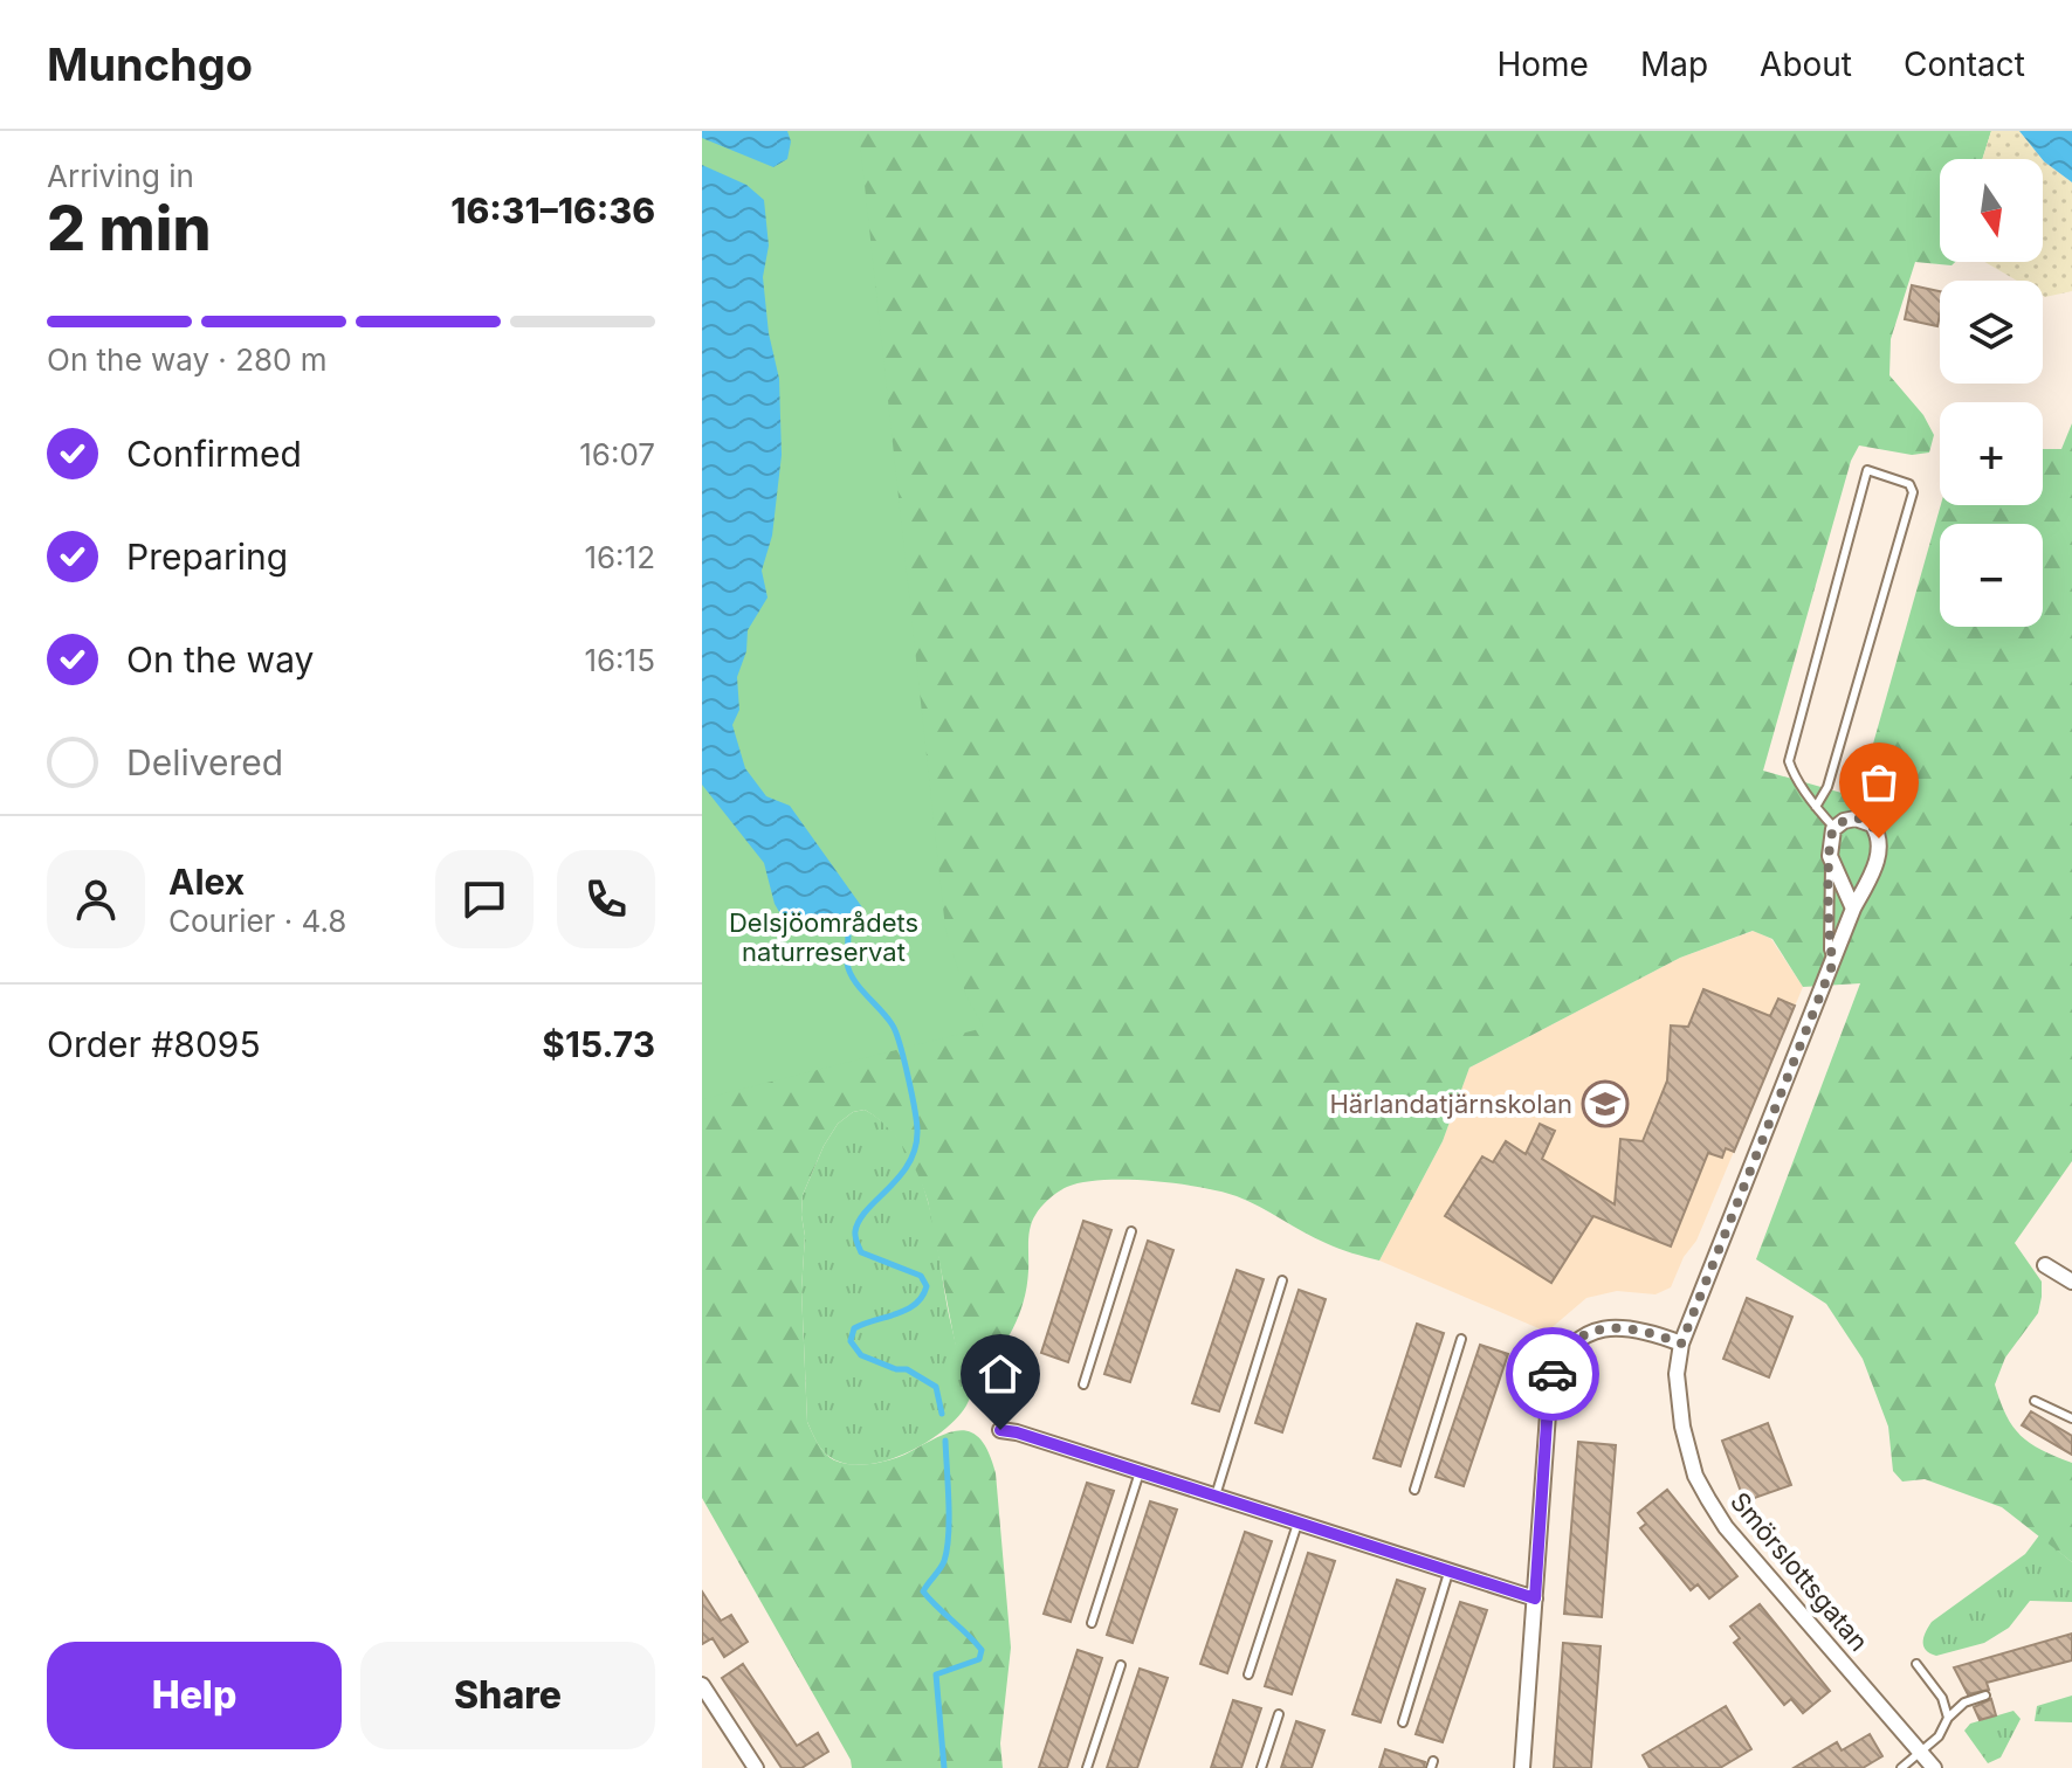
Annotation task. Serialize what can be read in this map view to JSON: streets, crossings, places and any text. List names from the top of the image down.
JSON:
{
  "streets": {
    "street": ["Smörslottsgatan"]
  },
  "parks": ["Delsjöområdets naturreservat"],
  "places": {
    "school or university": ["Härlandatjärnskolan"]
  },
  "north": "bottom",
  "page": {
    "header": "Munchgo",
    "nav": [
      "Home",
      "Map",
      "About",
      "Contact"
    ],
    "heading": ["2 min", "Arriving in", "16:31–16:36"],
    "panel": [
      "Alex",
      "Courier · 4.8",
      "Order #8095",
      "$15.73"
    ],
    "map_buttons": ["+", "−"],
    "bar": "On the way · 280 m",
    "list": [
      ["Confirmed", "16:07"],
      ["Preparing", "16:12"],
      ["On the way", "16:15"],
      "Delivered"
    ],
    "buttons": ["Help", "Share"]
  }
}
